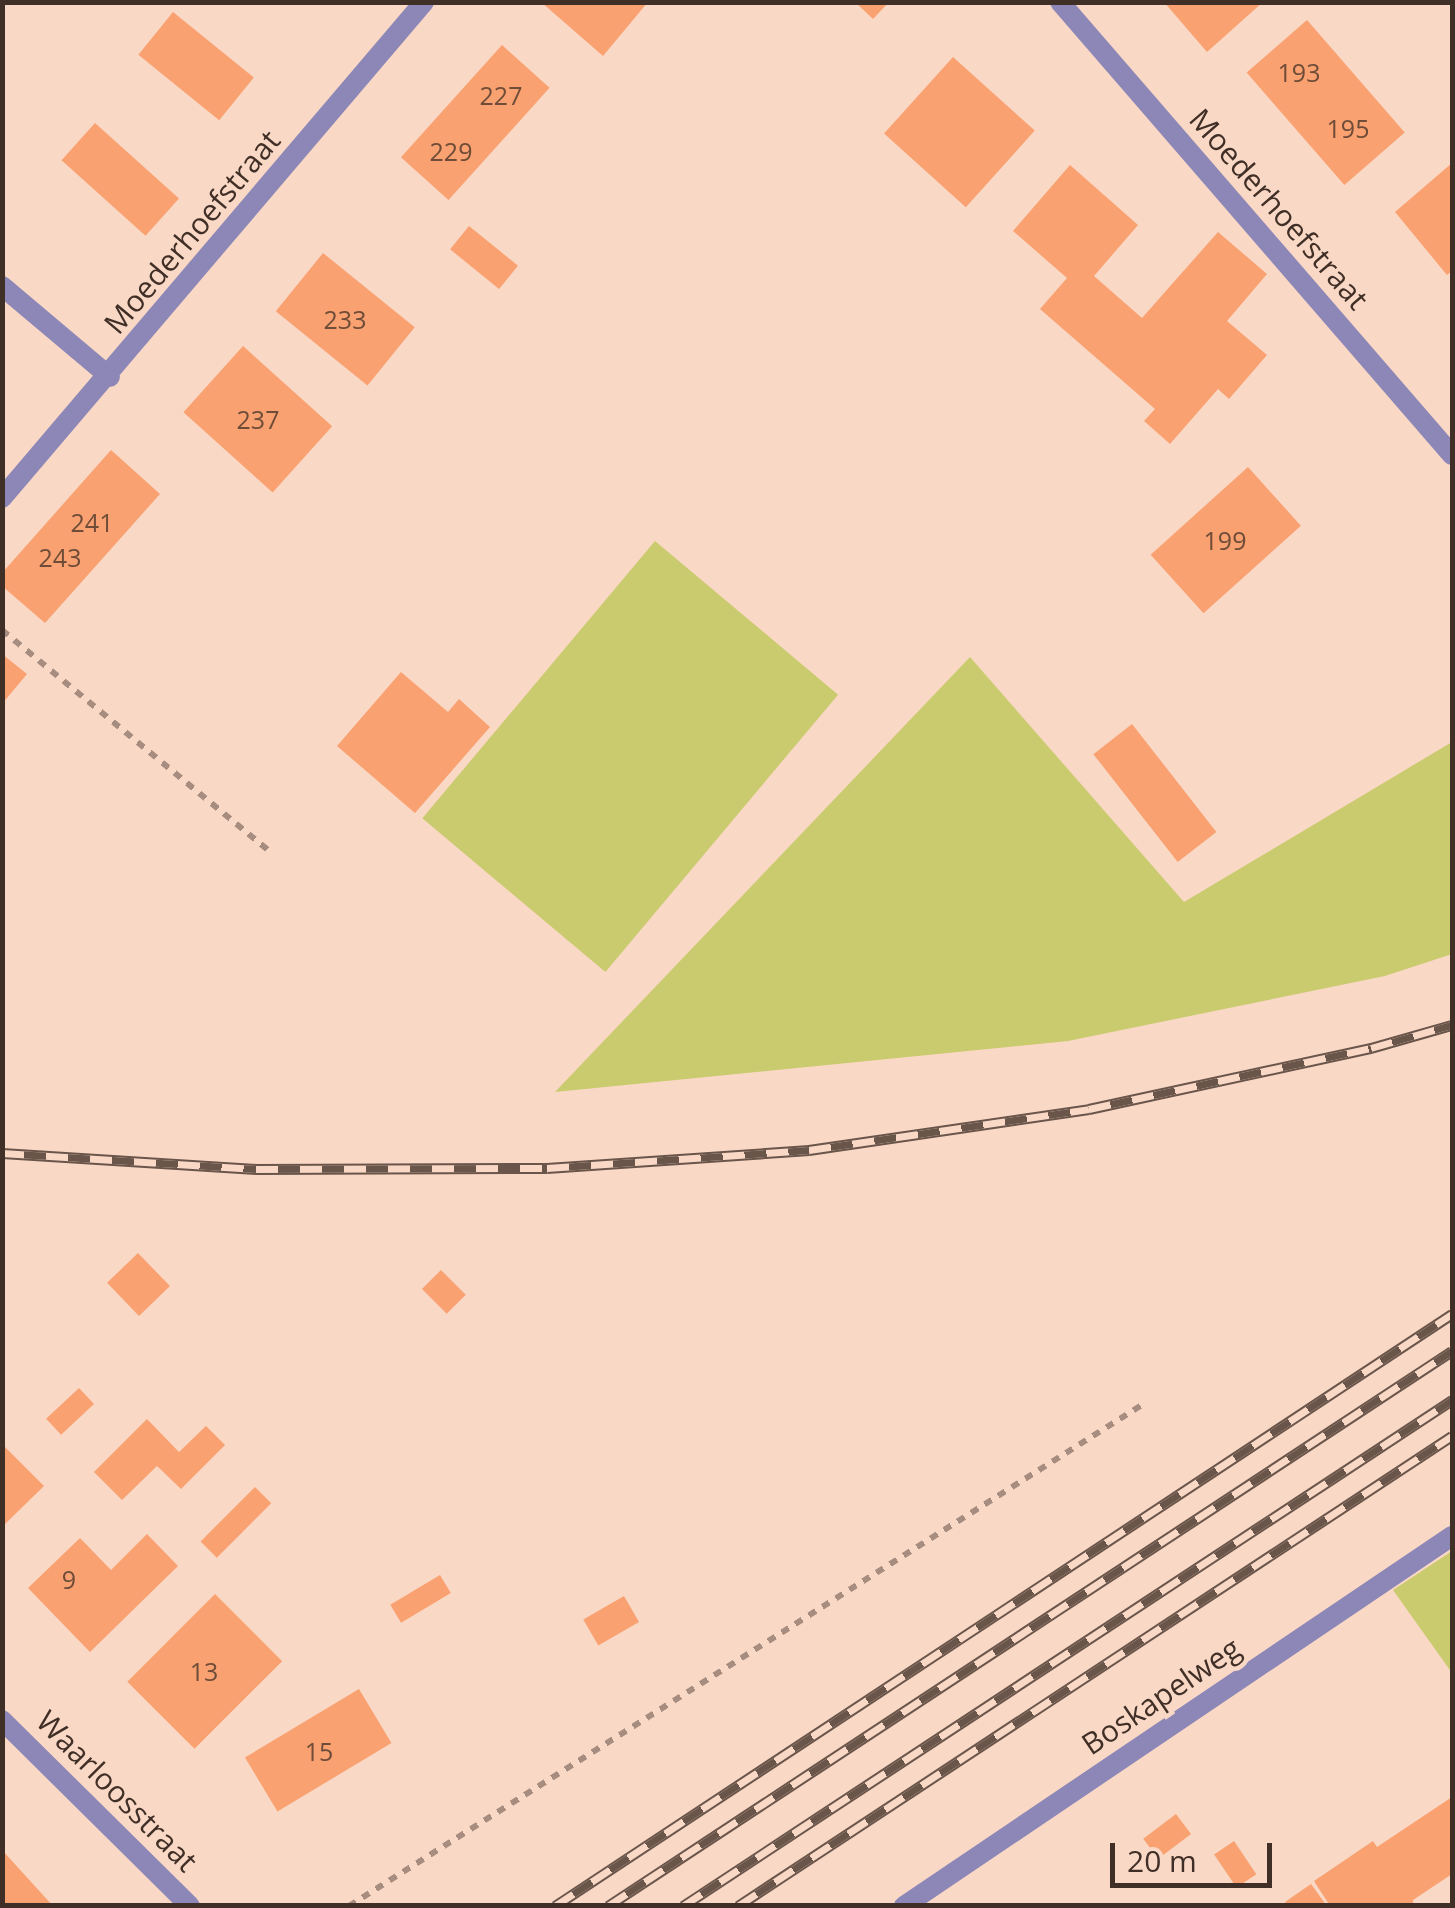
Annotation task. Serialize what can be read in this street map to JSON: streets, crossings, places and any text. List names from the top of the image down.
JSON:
{
  "streets": {
    "street": ["Moederhoefstraat", "Boskapelweg", "Waarloosstraat"]
  },
  "house_numbers": [
    "193",
    "227",
    "195",
    "229",
    "233",
    "237",
    "241",
    "199",
    "243",
    "9",
    "13",
    "15"
  ],
  "scale_bar": "20 m"
}
